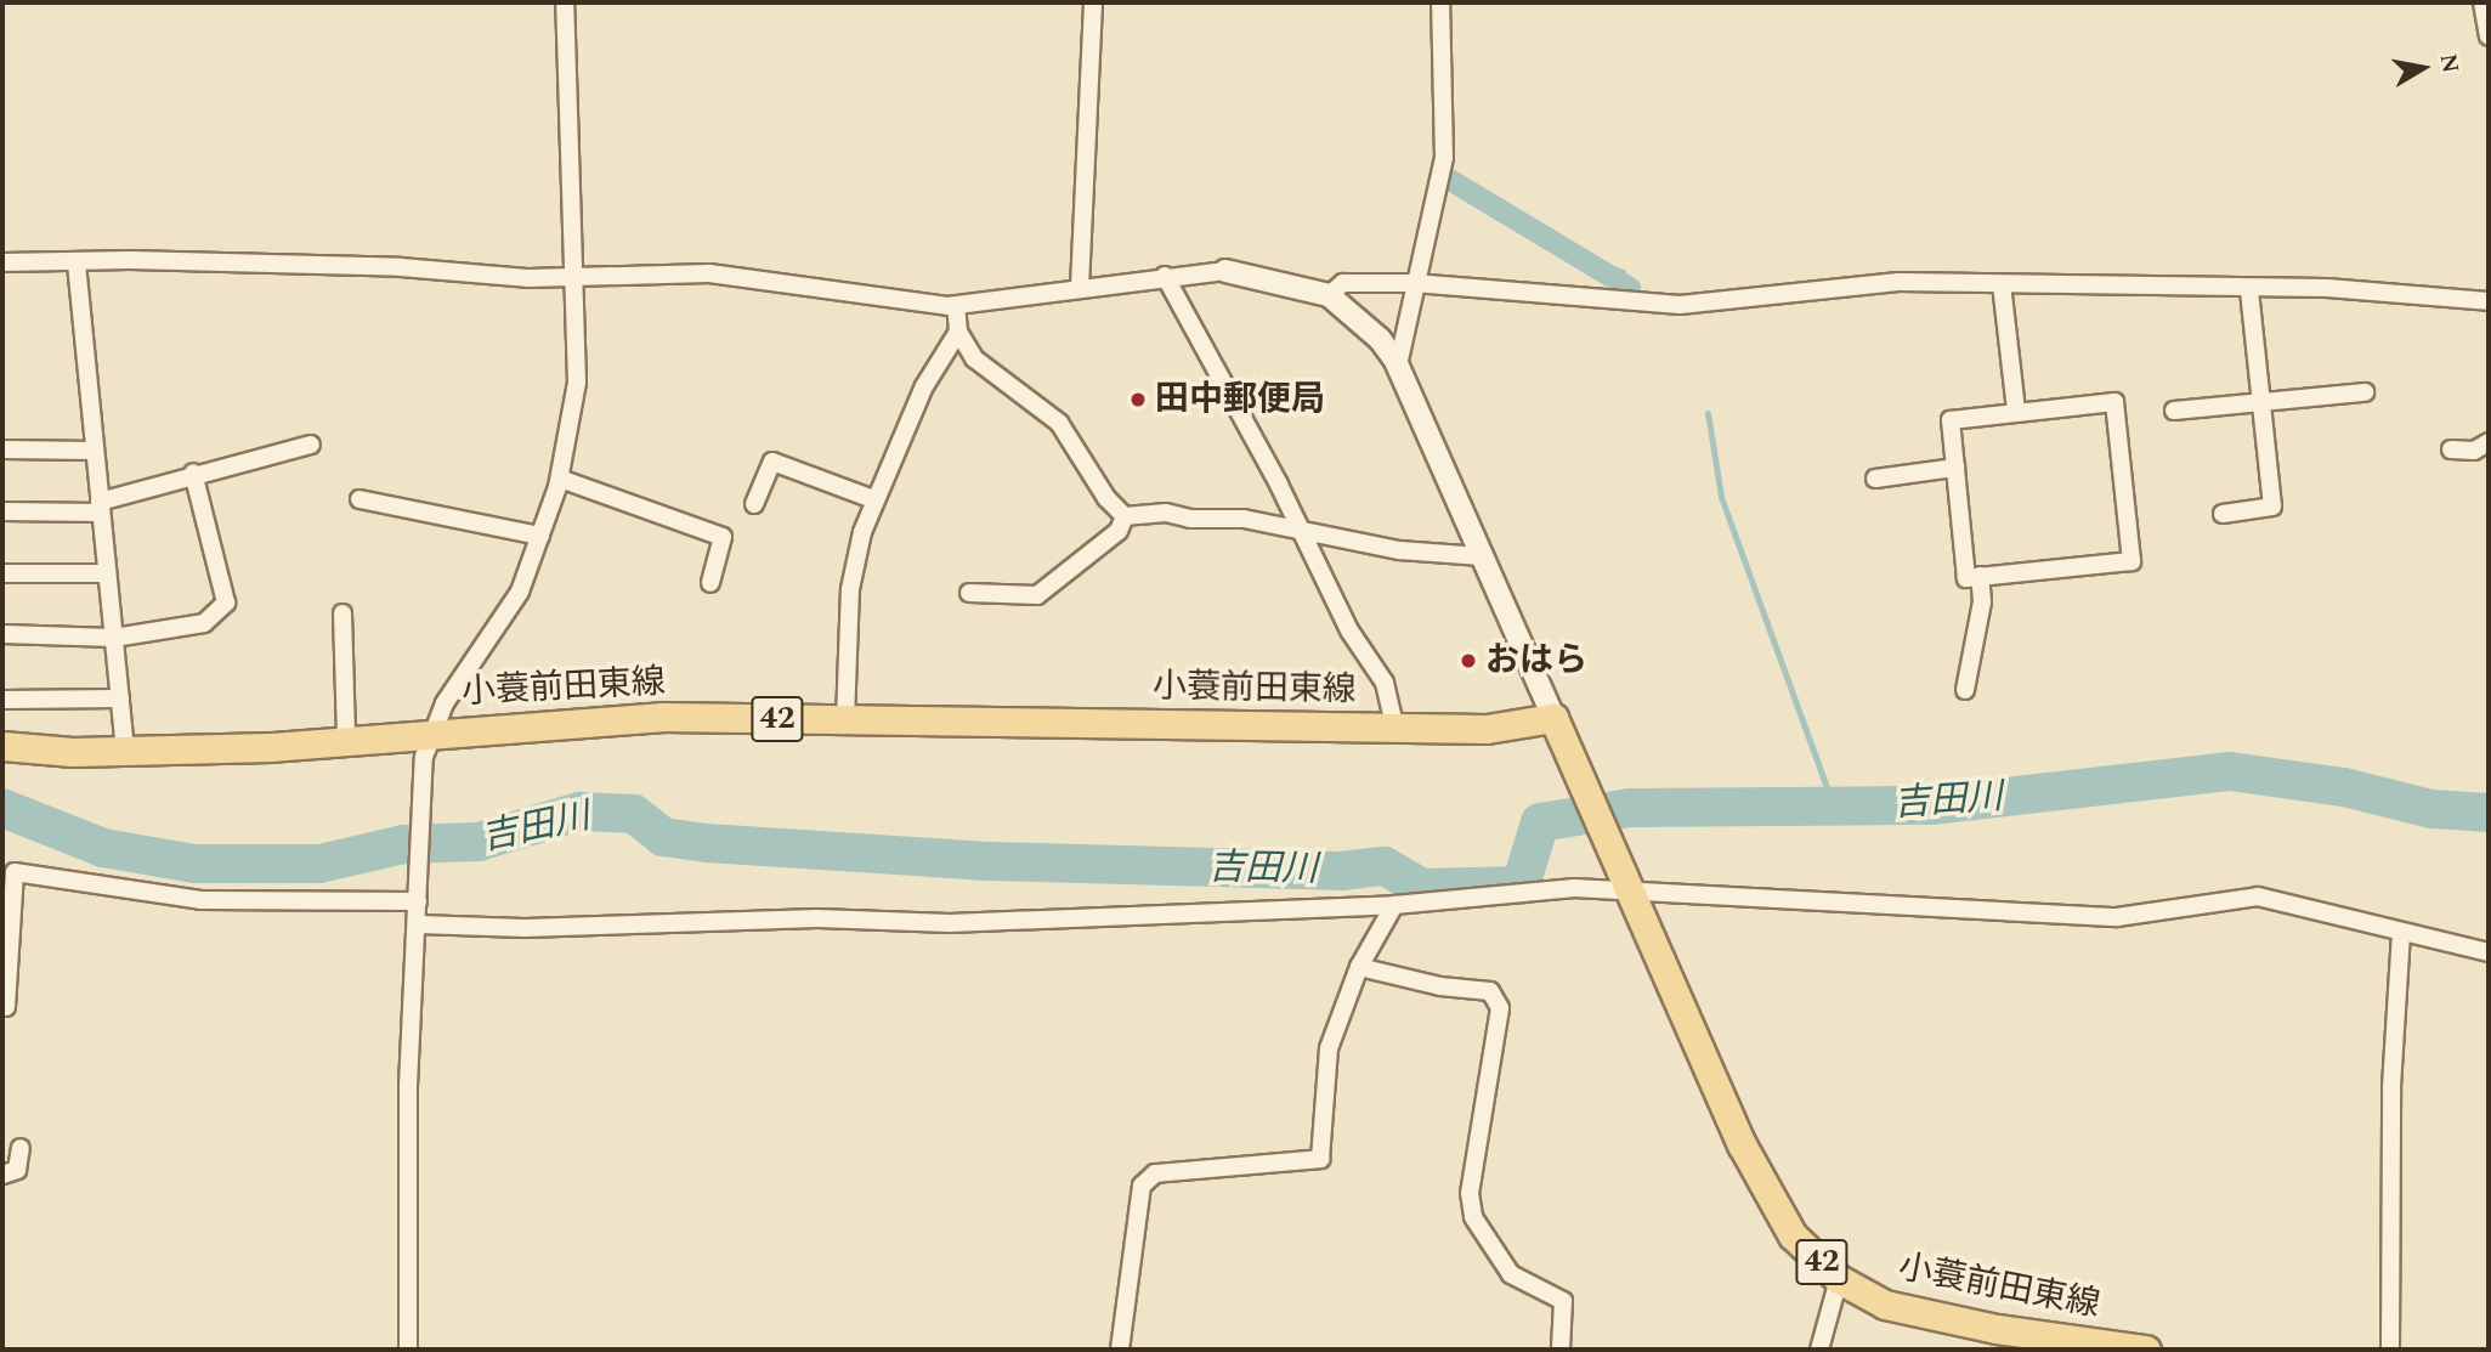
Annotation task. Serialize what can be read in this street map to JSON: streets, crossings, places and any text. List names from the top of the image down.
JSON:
{
  "streets": {
    "main road": ["小蓑前田東線", "42"]
  },
  "water": ["吉田川"],
  "places": ["田中郵便局", "おはら"],
  "north": "right"
}
